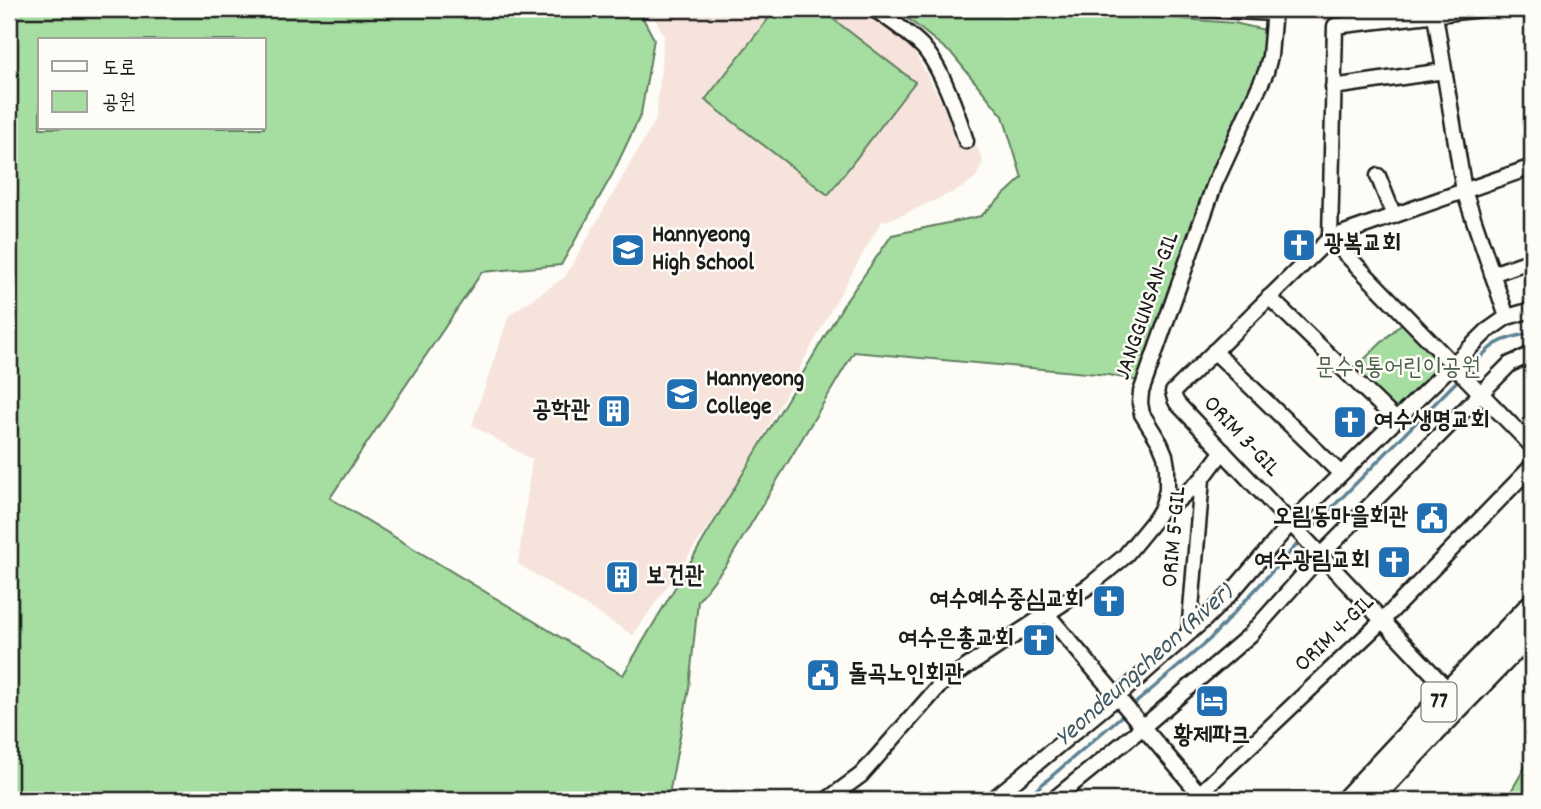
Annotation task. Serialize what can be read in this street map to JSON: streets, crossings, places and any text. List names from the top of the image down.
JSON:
{
  "streets": {
    "main road": ["77"],
    "street": [
      "JANGGUNSAN-GIL",
      "ORIM 3-GIL",
      "ORIM 5-GIL",
      "ORIM 4-GIL"
    ]
  },
  "crossings": [
    ["ORIM 3-GIL", "ORIM 5-GIL"]
  ],
  "water": ["Yeondeungcheon (River)"],
  "parks": ["문수9통어린이공원"],
  "places": {
    "church": [
      "광복교회",
      "여수생명교회",
      "여수광림교회",
      "여수예수중심교회",
      "여수은총교회"
    ],
    "school or university": ["Hannyeong High School", "Hannyeong College"],
    "building": ["공학관", "보건관"],
    "public building": ["오림동마을회관", "돌곡노인회관"],
    "hotel": ["황제파크"]
  },
  "legend": ["도로", "공원"]
}
